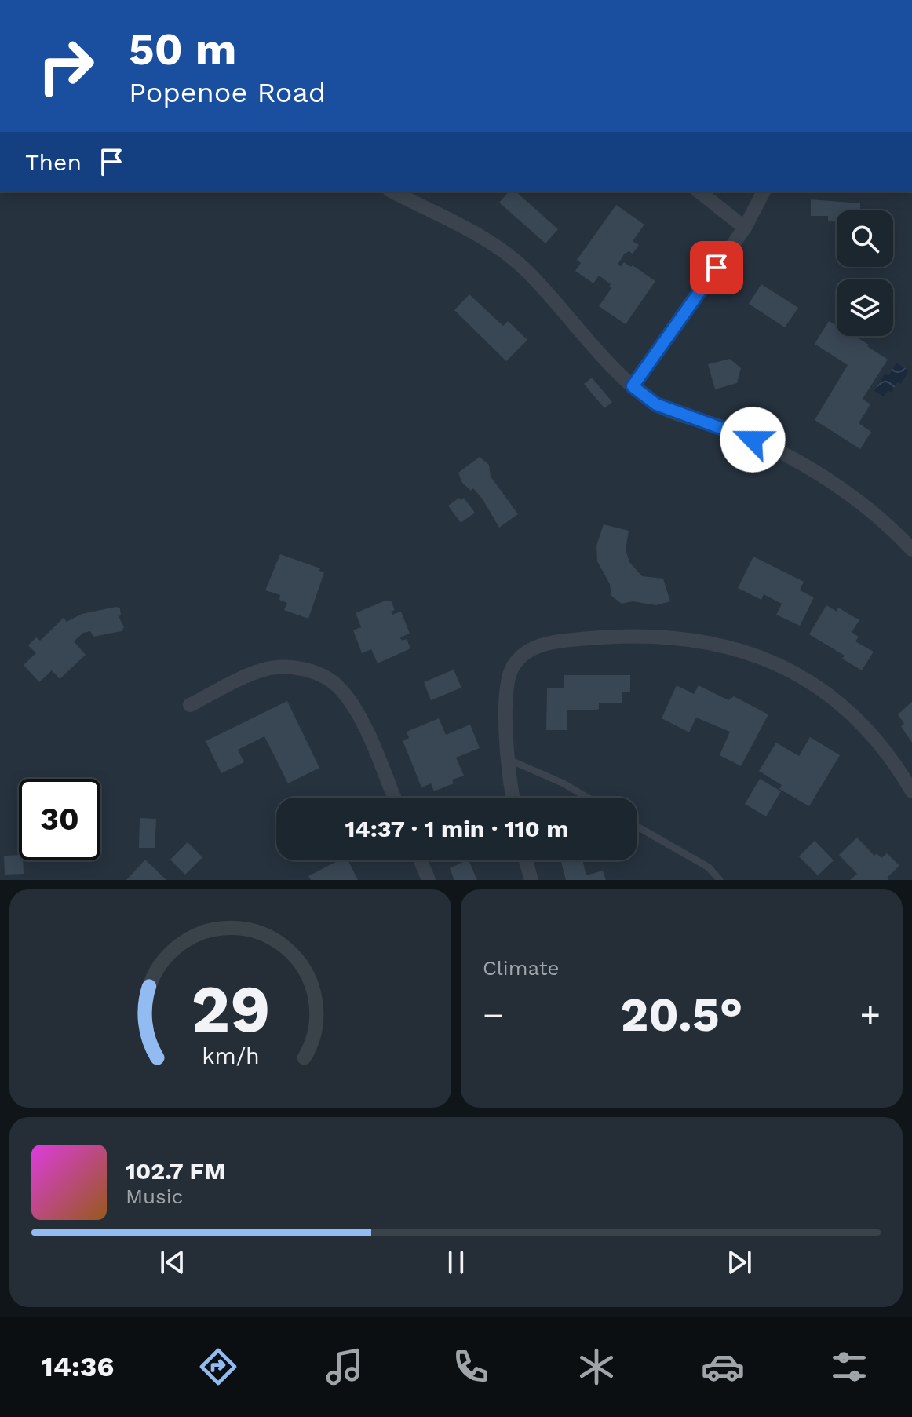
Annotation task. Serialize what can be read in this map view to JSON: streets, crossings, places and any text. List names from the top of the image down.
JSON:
{
  "page": {
    "turn": ["50 m", "Popenoe Road"],
    "then": "Then",
    "limit": "30",
    "trip": "14:37 · 1 min · 110 m",
    "tile": "Climate",
    "heat": ["−", "20.5°", "+"],
    "song": ["102.7 FM", "Music"],
    "tabs": "14:36",
    "gauge": ["29", "km/h"]
  }
}
